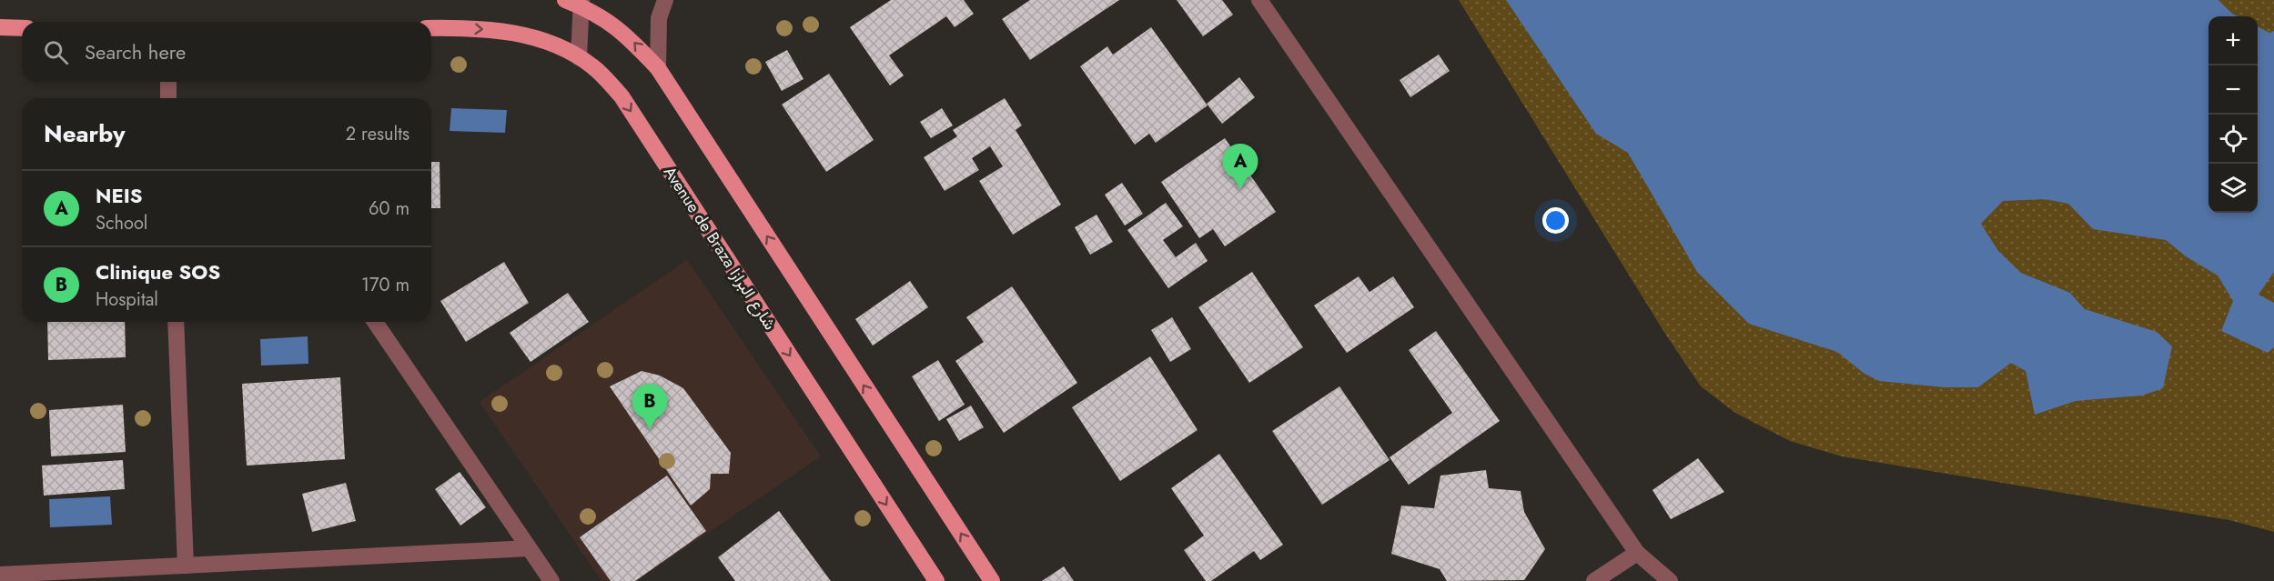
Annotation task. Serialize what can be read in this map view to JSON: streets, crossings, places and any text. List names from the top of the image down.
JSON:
{
  "streets": {
    "main road": ["Avenue de Braza شارع البرازا"]
  },
  "page": {
    "map_buttons": ["+", "−"],
    "search": "Search here",
    "heading": ["Nearby", "2 results"],
    "pins": ["A", "B"],
    "list": [
      {
        "mark": "A",
        "name": "NEIS",
        "note": "School",
        "value": "60 m"
      },
      {
        "mark": "B",
        "name": "Clinique SOS",
        "note": "Hospital",
        "value": "170 m"
      }
    ]
  }
}
